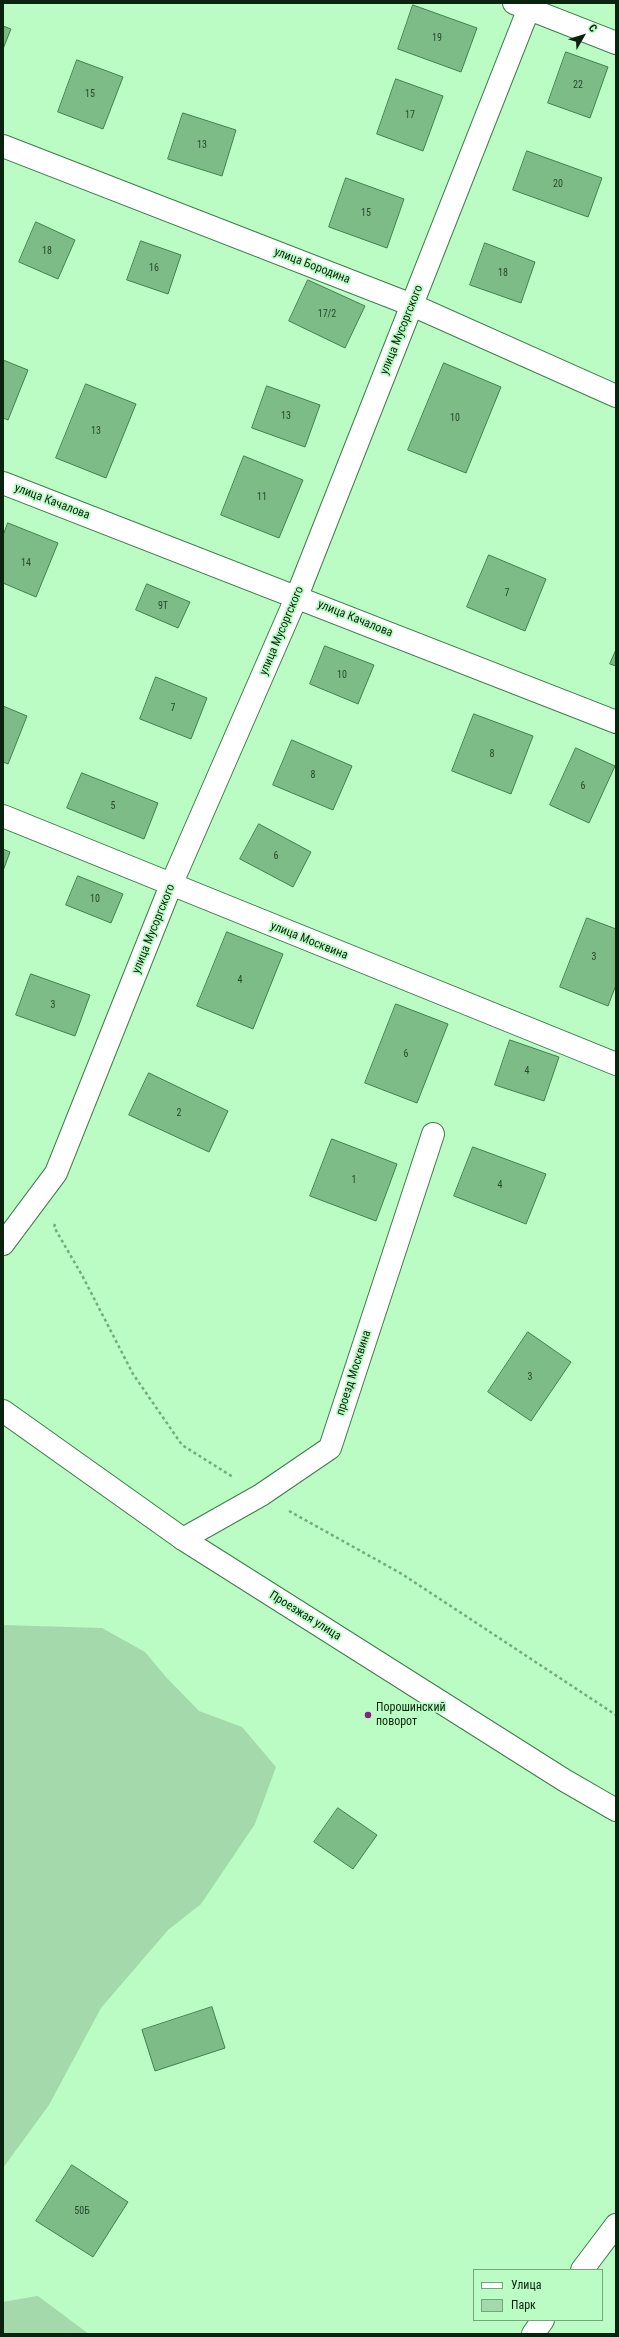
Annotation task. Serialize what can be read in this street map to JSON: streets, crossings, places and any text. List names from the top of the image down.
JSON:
{
  "streets": {
    "street": [
      "улица Бородина",
      "улица Мусоргского",
      "улица Качалова",
      "улица Москвина",
      "проезд Москвина",
      "Проезжая улица"
    ]
  },
  "crossings": [
    ["улица Бородина", "улица Мусоргского"],
    ["улица Мусоргского", "улица Качалова"],
    ["улица Мусоргского", "улица Москвина"],
    ["проезд Москвина", "Проезжая улица"]
  ],
  "places": ["Порошинский поворот"],
  "house_numbers": [
    "19",
    "22",
    "15",
    "17",
    "13",
    "20",
    "15",
    "18",
    "16",
    "18",
    "17/2",
    "13",
    "10",
    "13",
    "11",
    "14",
    "7",
    "9Т",
    "10",
    "7",
    "8",
    "8",
    "6",
    "5",
    "6",
    "10",
    "3",
    "4",
    "3",
    "6",
    "4",
    "2",
    "1",
    "4",
    "3",
    "50Б"
  ],
  "legend": ["Улица", "Парк"],
  "north": "top right"
}
